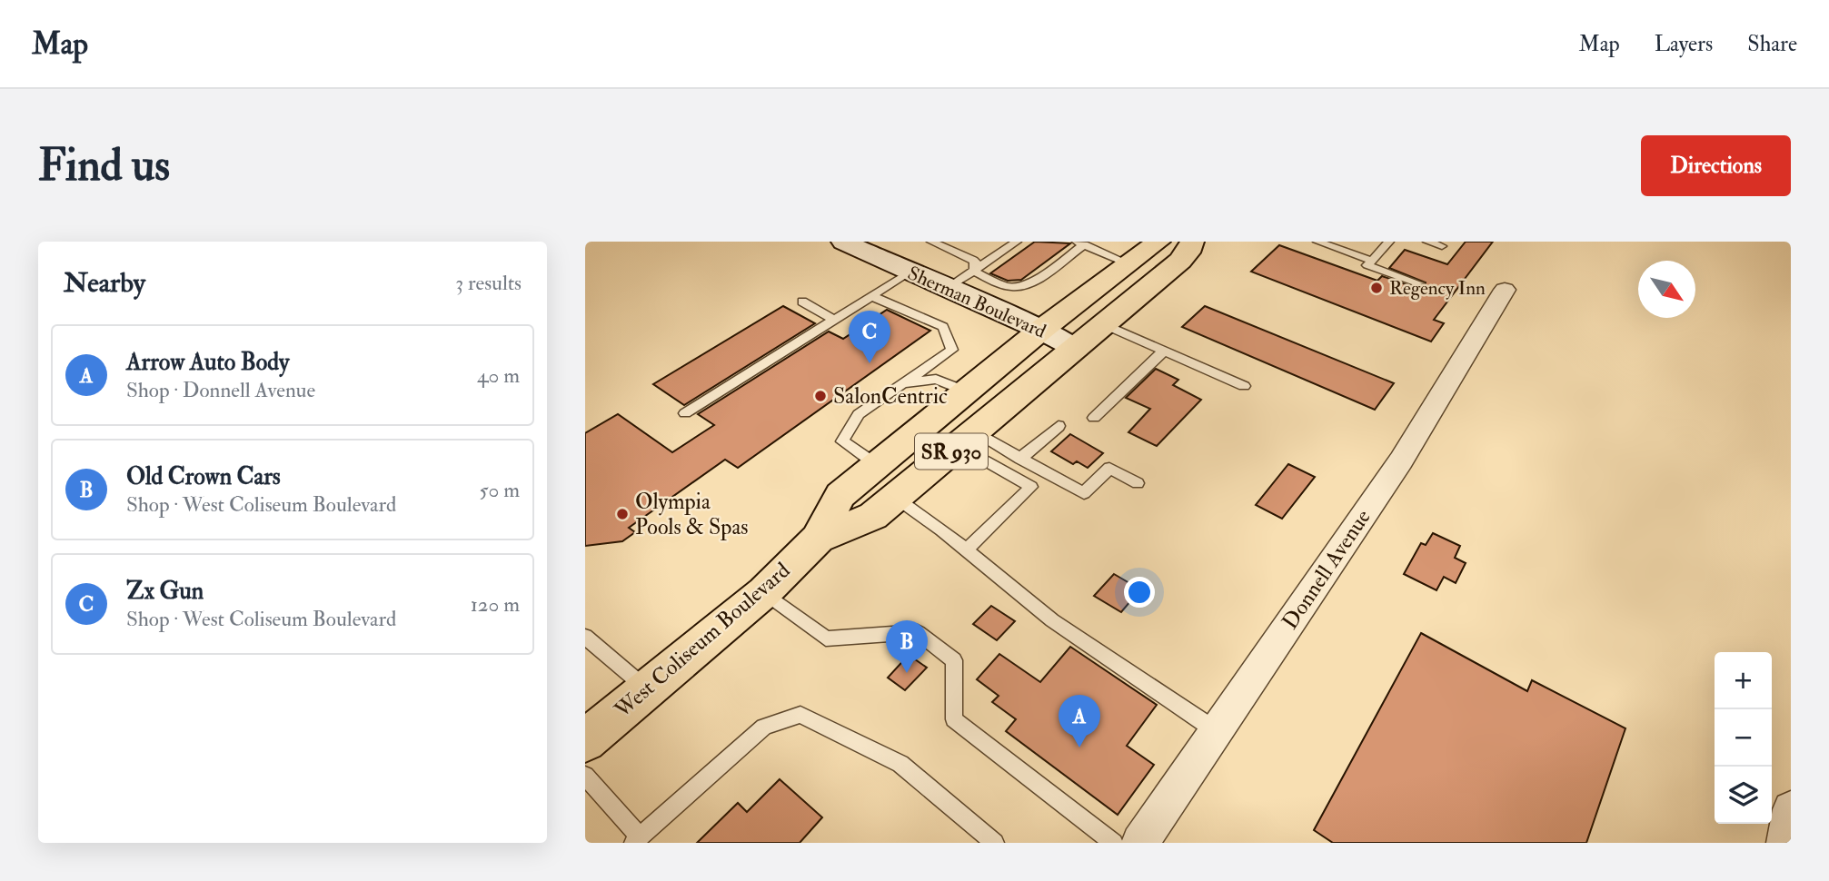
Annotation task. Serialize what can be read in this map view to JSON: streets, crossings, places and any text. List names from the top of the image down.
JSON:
{
  "streets": {
    "highway": ["SR 930", "West Coliseum Boulevard"],
    "main road": ["Sherman Boulevard"],
    "street": ["Donnell Avenue"]
  },
  "crossings": [
    ["Sherman Boulevard", "West Coliseum Boulevard"]
  ],
  "places": ["Regency Inn", "SalonCentric", "Olympia Pools & Spas"],
  "north": "bottom right",
  "page": {
    "header": "Map",
    "nav": ["Map", "Layers", "Share"],
    "buttons": "Directions",
    "title": "Find us",
    "heading": ["Nearby", "3 results"],
    "pins": ["C", "B", "A"],
    "list": [
      {
        "mark": "A",
        "name": "Arrow Auto Body",
        "note": "Shop · Donnell Avenue",
        "value": "40 m"
      },
      {
        "mark": "B",
        "name": "Old Crown Cars",
        "note": "Shop · West Coliseum Boulevard",
        "value": "50 m"
      },
      {
        "mark": "C",
        "name": "Zx Gun",
        "note": "Shop · West Coliseum Boulevard",
        "value": "120 m"
      }
    ],
    "map_buttons": ["+", "−"]
  }
}
